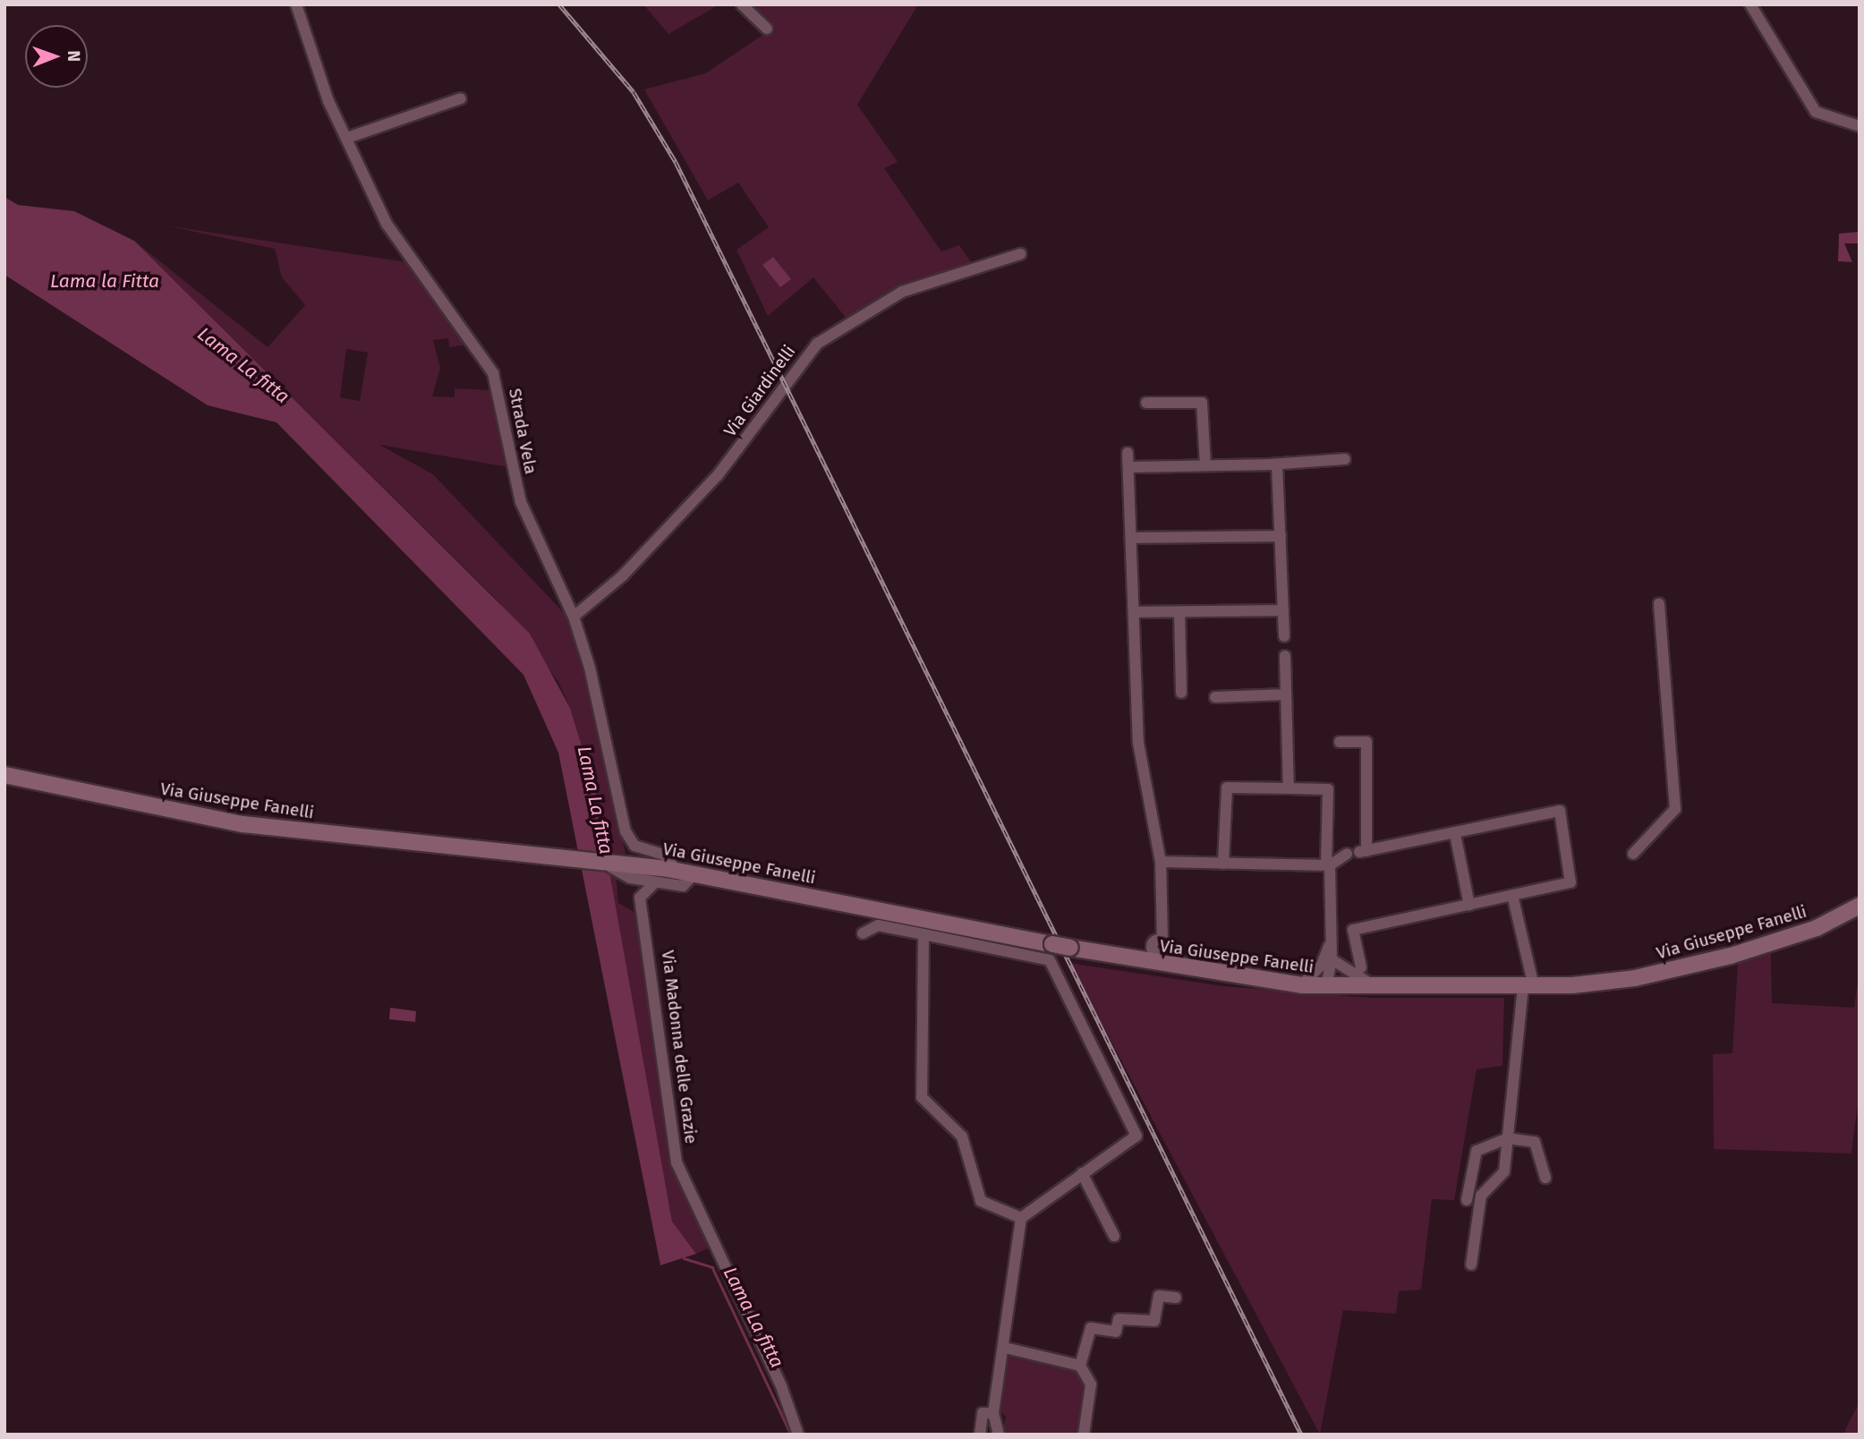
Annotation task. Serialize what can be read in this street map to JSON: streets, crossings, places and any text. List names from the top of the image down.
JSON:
{
  "streets": {
    "main road": ["Via Giuseppe Fanelli"],
    "street": ["Via Giardinelli", "Strada Vela", "Via Madonna delle Grazie"]
  },
  "crossings": [
    ["Via Giardinelli", "Strada Vela"],
    ["Strada Vela", "Via Giuseppe Fanelli"]
  ],
  "water": ["Lama la Fitta", "Lama La fitta"],
  "north": "right"
}
